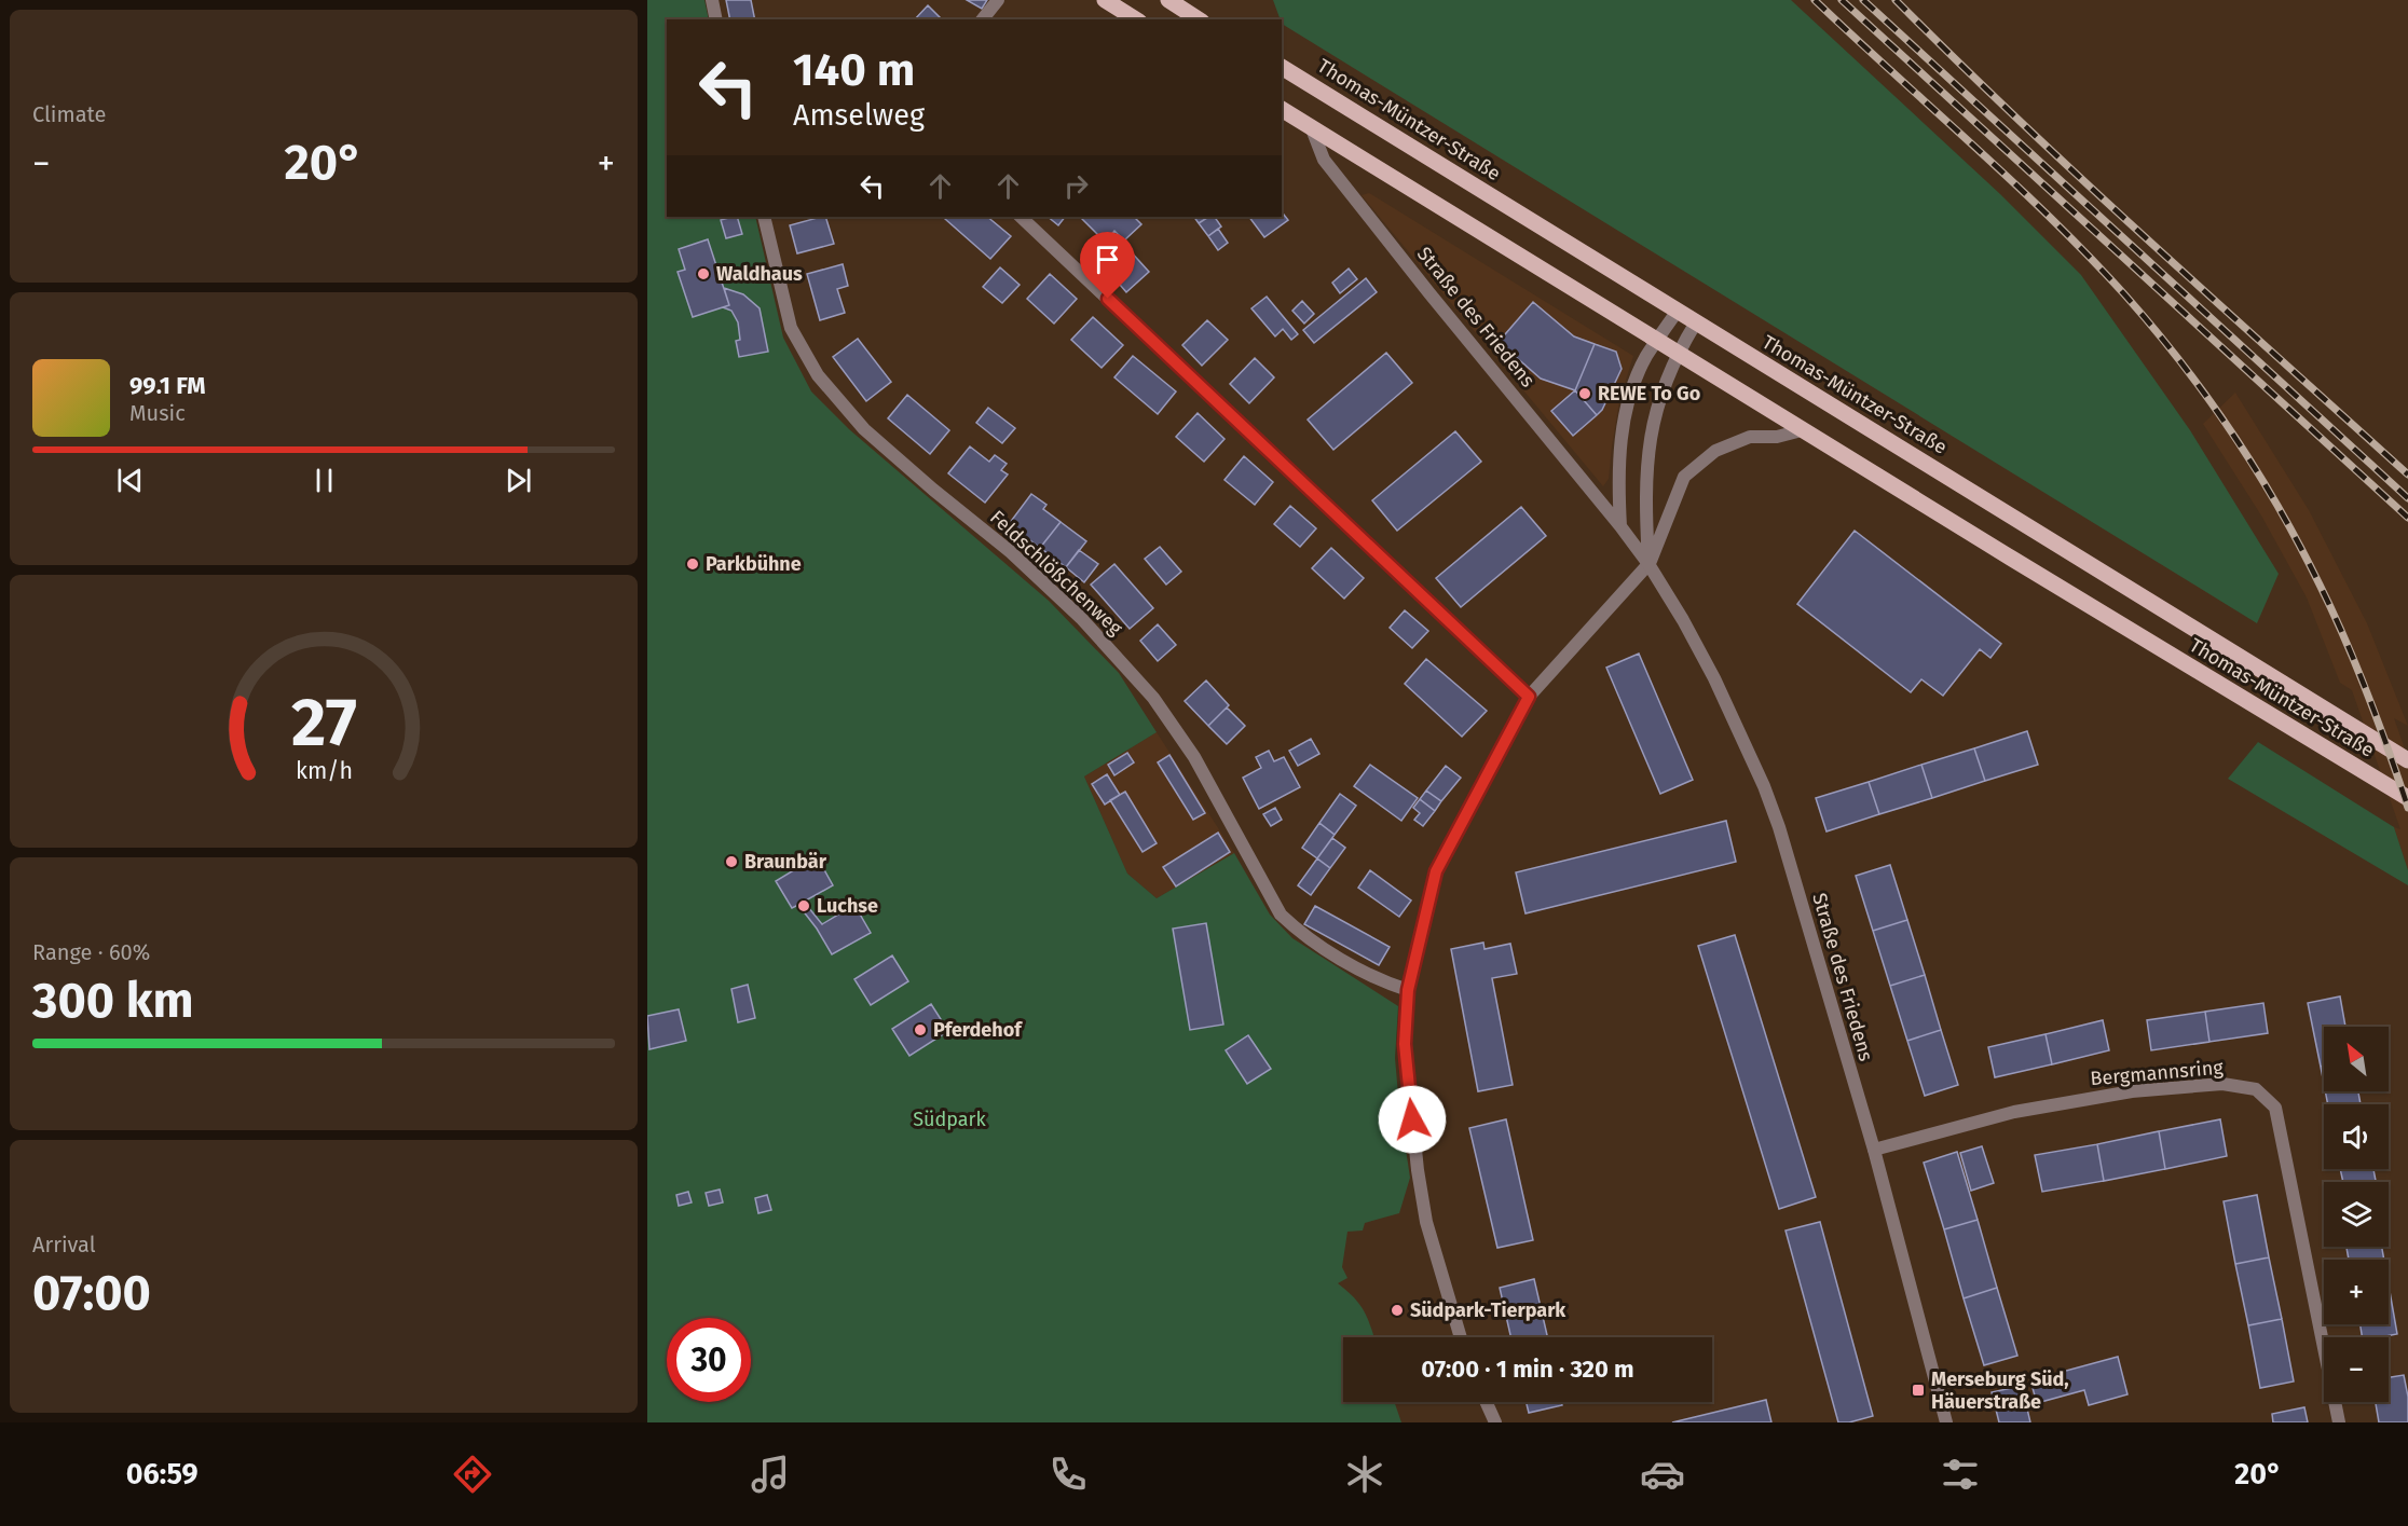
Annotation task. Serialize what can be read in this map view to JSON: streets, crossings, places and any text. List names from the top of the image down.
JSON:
{
  "streets": {
    "main road": ["Thomas-Müntzer-Straße"],
    "street": ["Straße des Friedens", "Feldschlößchenweg", "Bergmannsring"]
  },
  "crossings": [
    ["Thomas-Müntzer-Straße", "Straße des Friedens"],
    ["Straße des Friedens", "Bergmannsring"]
  ],
  "parks": ["Südpark"],
  "places": {
    "other": [
      "Waldhaus",
      "REWE To Go",
      "Parkbühne",
      "Braunbär",
      "Luchse",
      "Pferdehof",
      "Südpark-Tierpark"
    ],
    "transit": ["Merseburg Süd, Häuerstraße"]
  },
  "north": "top left",
  "page": {
    "tile": [
      "Climate",
      ["Range · 60%", "300 km"],
      ["Arrival", "07:00"]
    ],
    "turn": ["140 m", "Amselweg"],
    "heat": ["−", "20°", "+"],
    "song": ["99.1 FM", "Music"],
    "map_buttons": ["+", "−"],
    "limit": "30",
    "trip": "07:00 · 1 min · 320 m",
    "tabs": ["06:59", "20°"],
    "gauge": ["27", "km/h"]
  }
}
